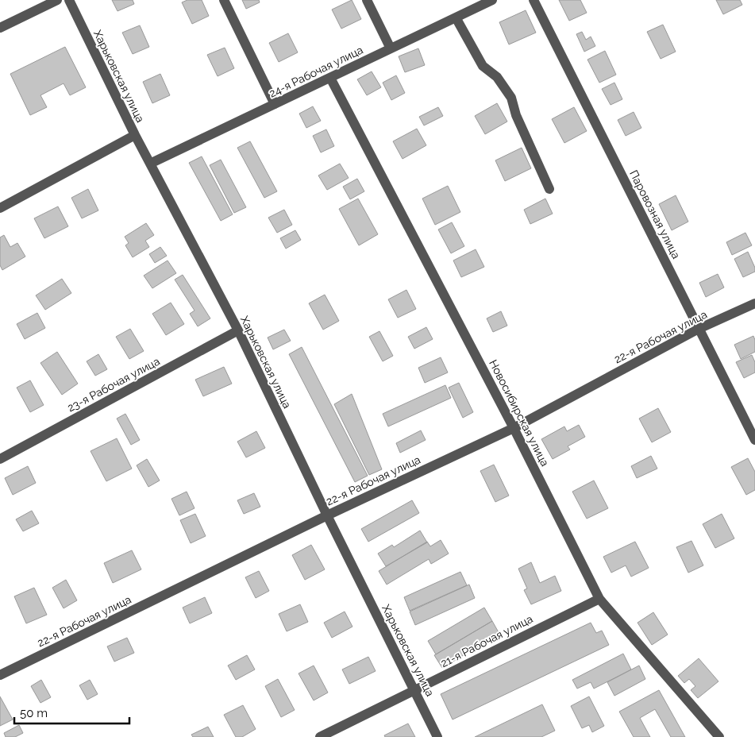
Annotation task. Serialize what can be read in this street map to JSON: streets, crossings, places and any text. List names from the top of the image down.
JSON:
{
  "streets": {
    "street": [
      "24-я Рабочая улица",
      "Харьковская улица",
      "Паровозная улица",
      "22-я Рабочая улица",
      "23-я Рабочая улица",
      "Новосибирская улица",
      "21-я Рабочая улица"
    ]
  },
  "crossings": [
    ["24-я Рабочая улица", "Харьковская улица"],
    ["24-я Рабочая улица", "Новосибирская улица"],
    ["Харьковская улица", "22-я Рабочая улица"],
    ["Харьковская улица", "23-я Рабочая улица"],
    ["Харьковская улица", "21-я Рабочая улица"],
    ["Паровозная улица", "22-я Рабочая улица"],
    ["22-я Рабочая улица", "Новосибирская улица"],
    ["Новосибирская улица", "21-я Рабочая улица"]
  ],
  "scale_bar": "50 m"
}
